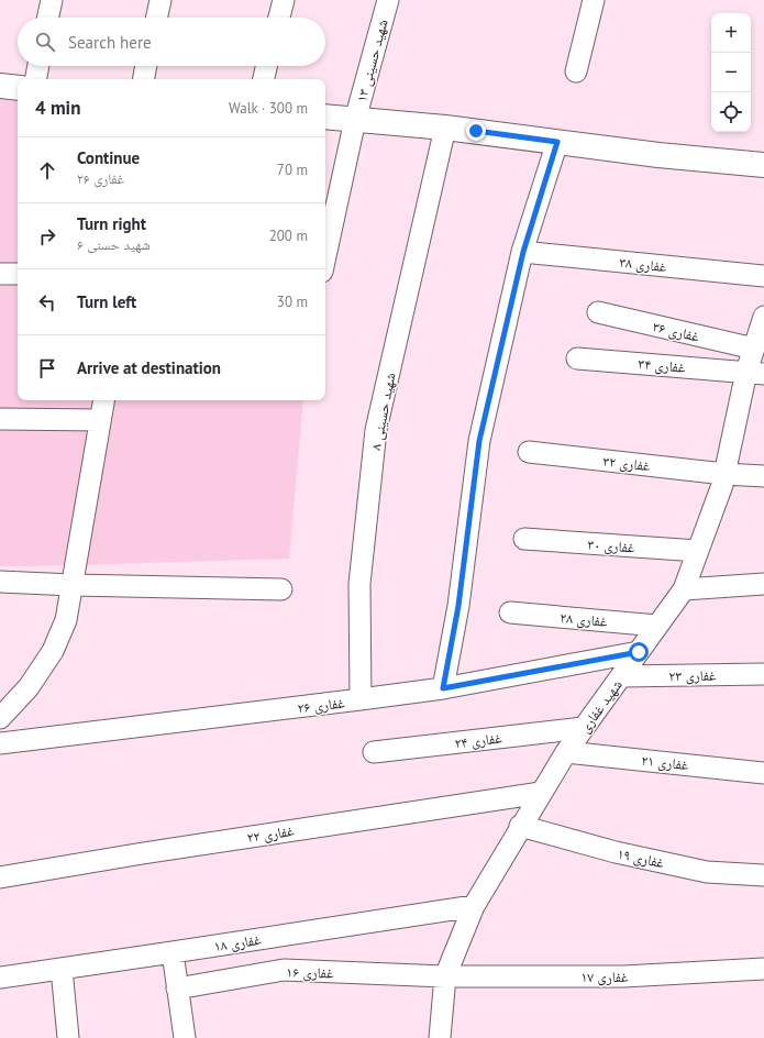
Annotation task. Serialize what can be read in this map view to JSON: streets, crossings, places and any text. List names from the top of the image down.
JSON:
{
  "streets": {
    "street": [
      "شهید حسینی ۱۳",
      "غفاری ۳۸",
      "غفاری ۳۶",
      "غفاری ۳۴",
      "شهید حسینی ۸",
      "غفاری ۳۲",
      "غفاری ۳۰",
      "غفاری ۲۸",
      "غفاری ۲۳",
      "غفاری ۲۶",
      "شهید غفاری",
      "غفاری ۲۴",
      "غفاری ۲۱",
      "غفاری ۲۲",
      "غفاری ۱۹",
      "غفاری ۱۸",
      "غفاری ۱۶",
      "غفاری ۱۷"
    ]
  },
  "crossings": [
    ["غفاری ۳۶", "شهید غفاری"],
    ["غفاری ۳۴", "شهید غفاری"],
    ["شهید حسینی ۸", "غفاری ۲۶"],
    ["غفاری ۳۲", "شهید غفاری"],
    ["غفاری ۳۰", "شهید غفاری"],
    ["غفاری ۲۸", "شهید غفاری"],
    ["غفاری ۲۳", "شهید غفاری"],
    ["غفاری ۲۶", "شهید غفاری"],
    ["شهید غفاری", "غفاری ۲۴"],
    ["شهید غفاری", "غفاری ۲۱"],
    ["شهید غفاری", "غفاری ۲۲"],
    ["شهید غفاری", "غفاری ۱۹"],
    ["شهید غفاری", "غفاری ۱۸"],
    ["شهید غفاری", "غفاری ۱۶"],
    ["شهید غفاری", "غفاری ۱۷"],
    ["غفاری ۱۶", "غفاری ۱۷"]
  ],
  "page": {
    "map_buttons": ["+", "−"],
    "search": "Search here",
    "heading": ["4 min", "Walk · 300 m"],
    "list": [
      ["Continue", "غفاری ۲۶", "70 m"],
      ["Turn right", "شهید حسنی ۶", "200 m"],
      ["Turn left", "30 m"],
      "Arrive at destination"
    ]
  }
}
